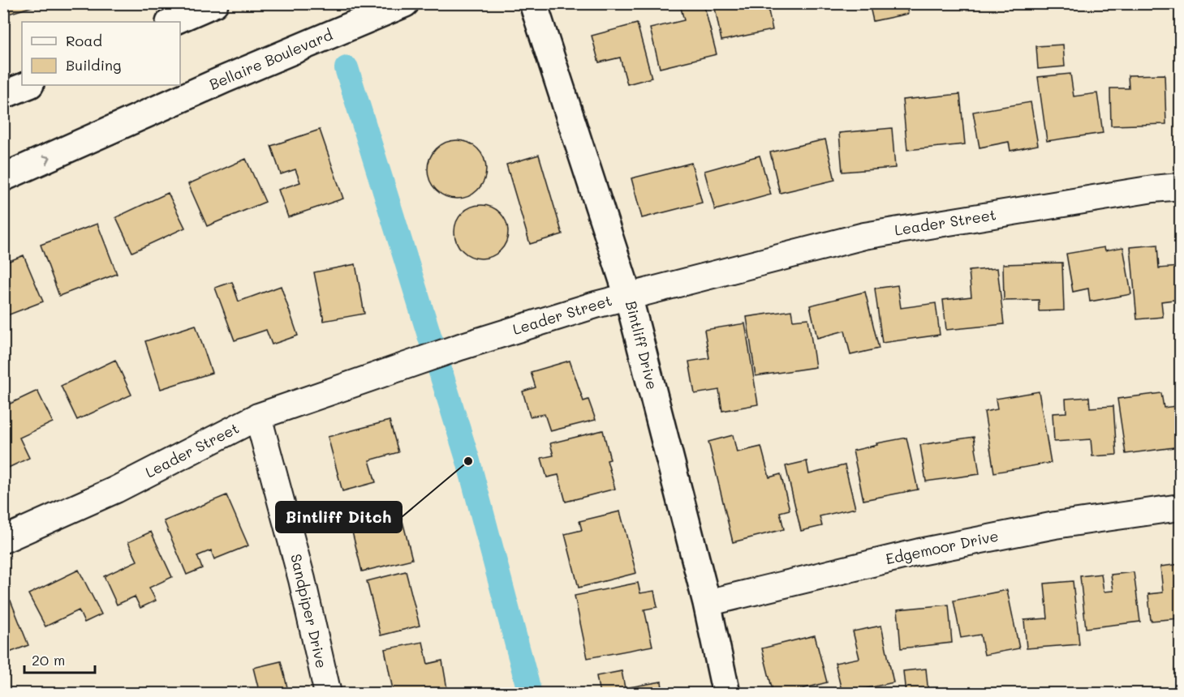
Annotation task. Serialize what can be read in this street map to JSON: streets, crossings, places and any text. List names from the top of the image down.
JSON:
{
  "streets": {
    "street": [
      "Bellaire Boulevard",
      "Leader Street",
      "Bintliff Drive",
      "Edgemoor Drive",
      "Sandpiper Drive"
    ]
  },
  "crossings": [
    ["Leader Street", "Bintliff Drive"],
    ["Leader Street", "Sandpiper Drive"],
    ["Bintliff Drive", "Edgemoor Drive"]
  ],
  "one_way": ["Bellaire Boulevard"],
  "places": ["Bintliff Ditch"],
  "legend": ["Road", "Building"],
  "scale_bar": "20 m"
}
